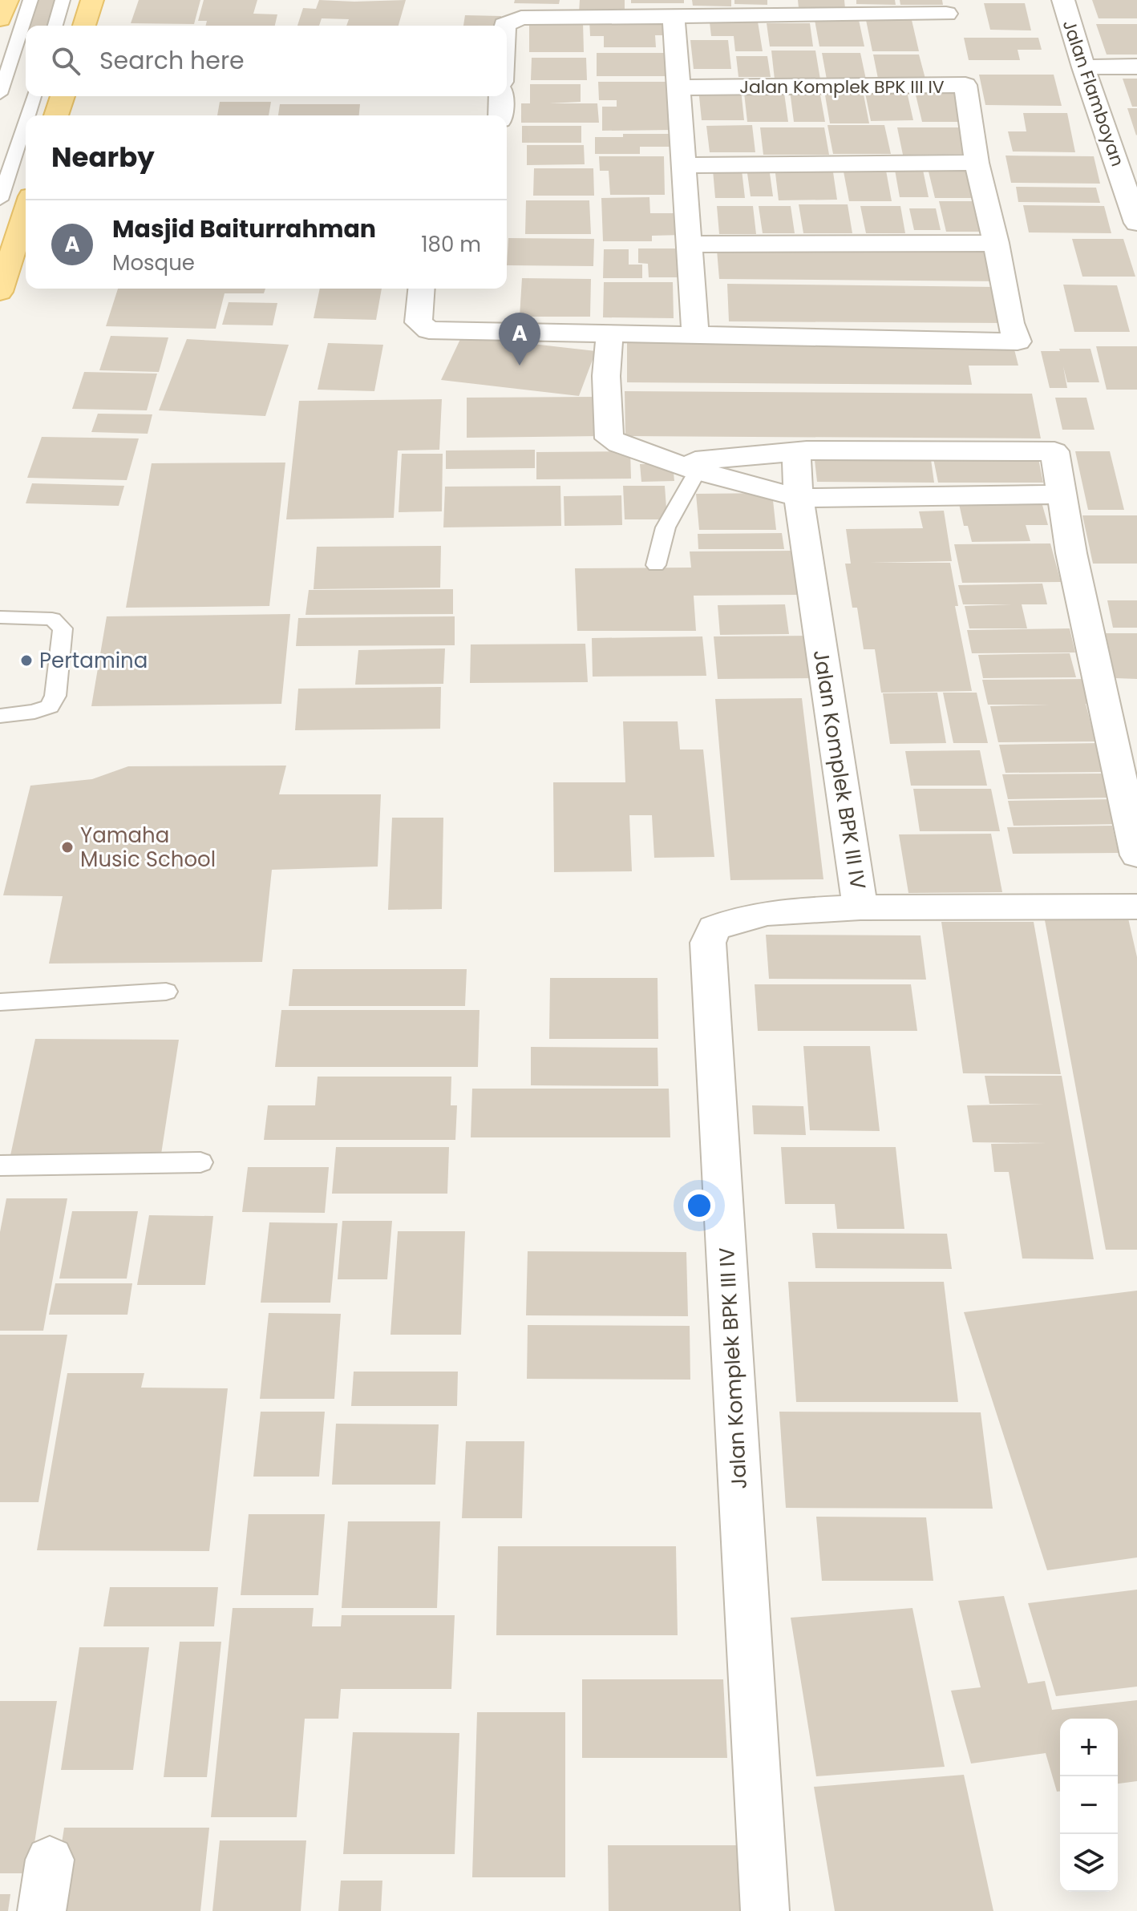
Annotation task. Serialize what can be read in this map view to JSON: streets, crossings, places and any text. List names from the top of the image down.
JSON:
{
  "streets": {
    "street": ["Jalan Komplek BPK III IV", "Jalan Flamboyan"]
  },
  "places": ["Pertamina", "Yamaha Music School"],
  "page": {
    "search": "Search here",
    "heading": "Nearby",
    "list": [
      {
        "mark": "A",
        "name": "Masjid Baiturrahman",
        "note": "Mosque",
        "value": "180 m"
      }
    ],
    "pins": "A",
    "map_buttons": ["+", "−"]
  }
}
